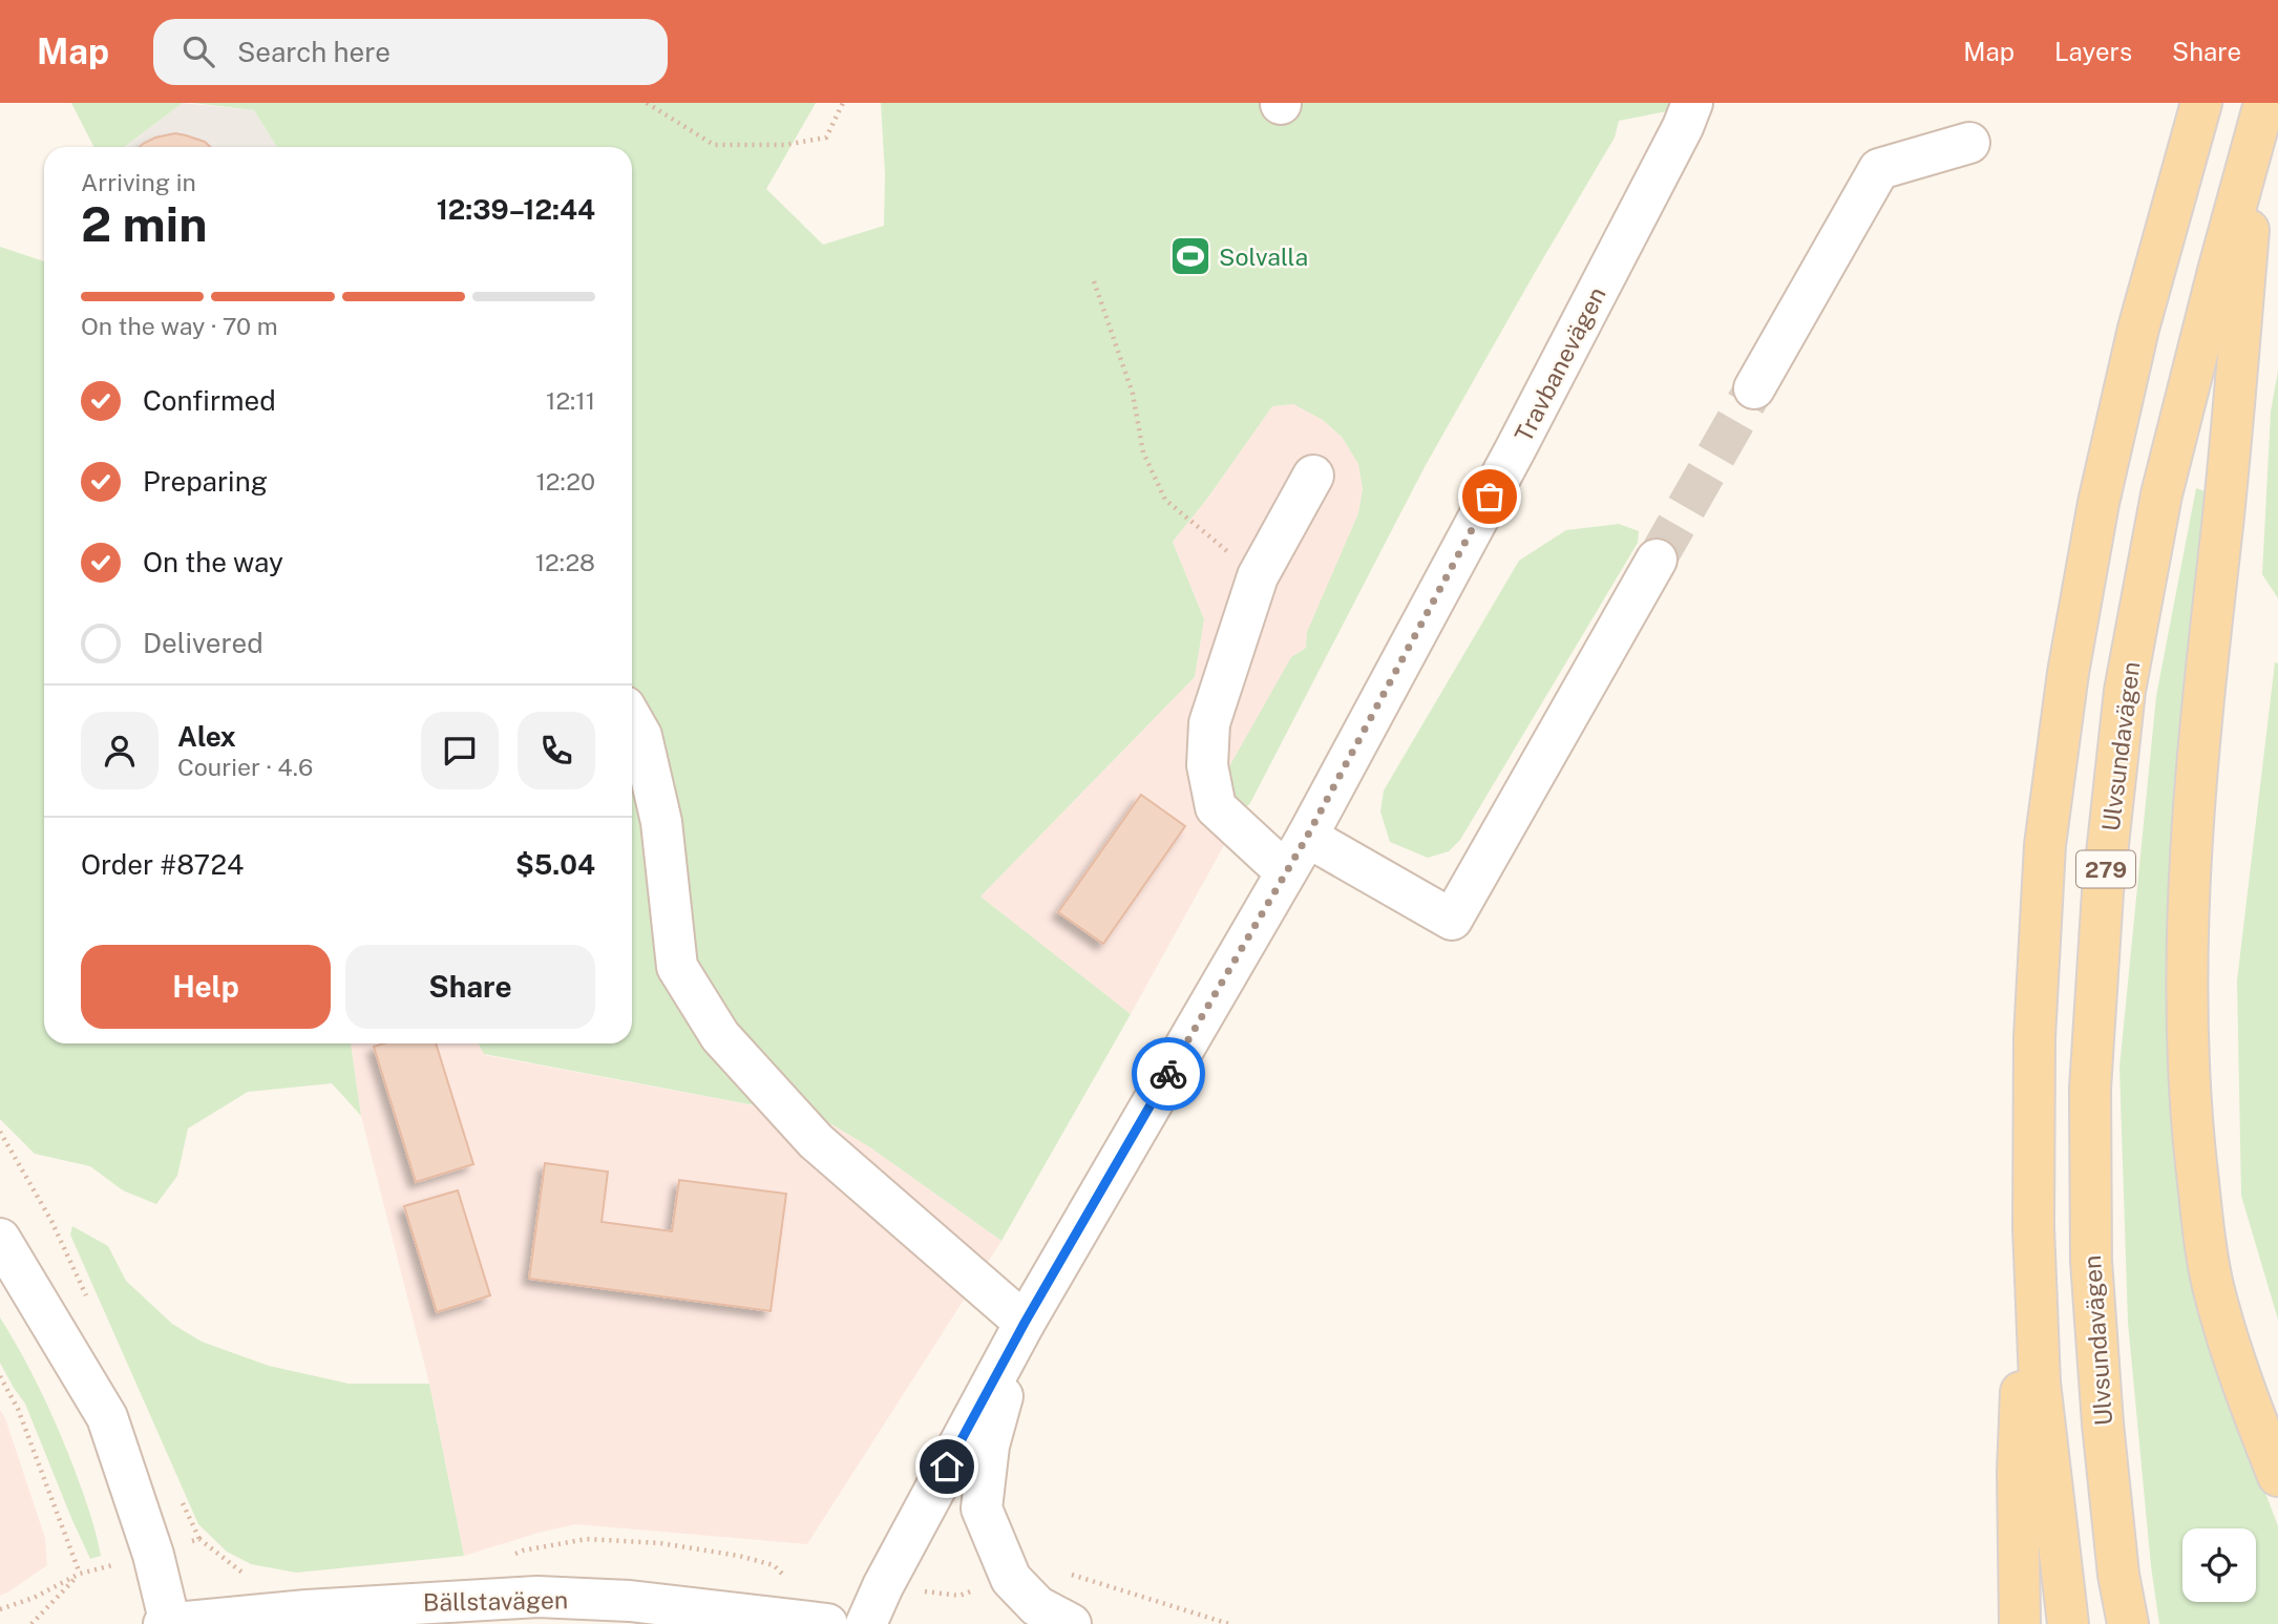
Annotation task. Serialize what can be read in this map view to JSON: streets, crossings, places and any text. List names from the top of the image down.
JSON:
{
  "streets": {
    "main road": ["Ulvsundavägen", "279"],
    "street": ["Travbanevägen", "Bällstavägen"]
  },
  "places": {
    "sports": ["Solvalla"]
  },
  "page": {
    "header": "Map",
    "search": "Search here",
    "nav": ["Map", "Layers", "Share"],
    "heading": ["2 min", "Arriving in", "12:39–12:44"],
    "panel": [
      "Alex",
      "Courier · 4.6",
      "Order #8724",
      "$5.04"
    ],
    "bar": "On the way · 70 m",
    "list": [
      ["Confirmed", "12:11"],
      ["Preparing", "12:20"],
      ["On the way", "12:28"],
      "Delivered"
    ],
    "buttons": ["Help", "Share"]
  }
}
